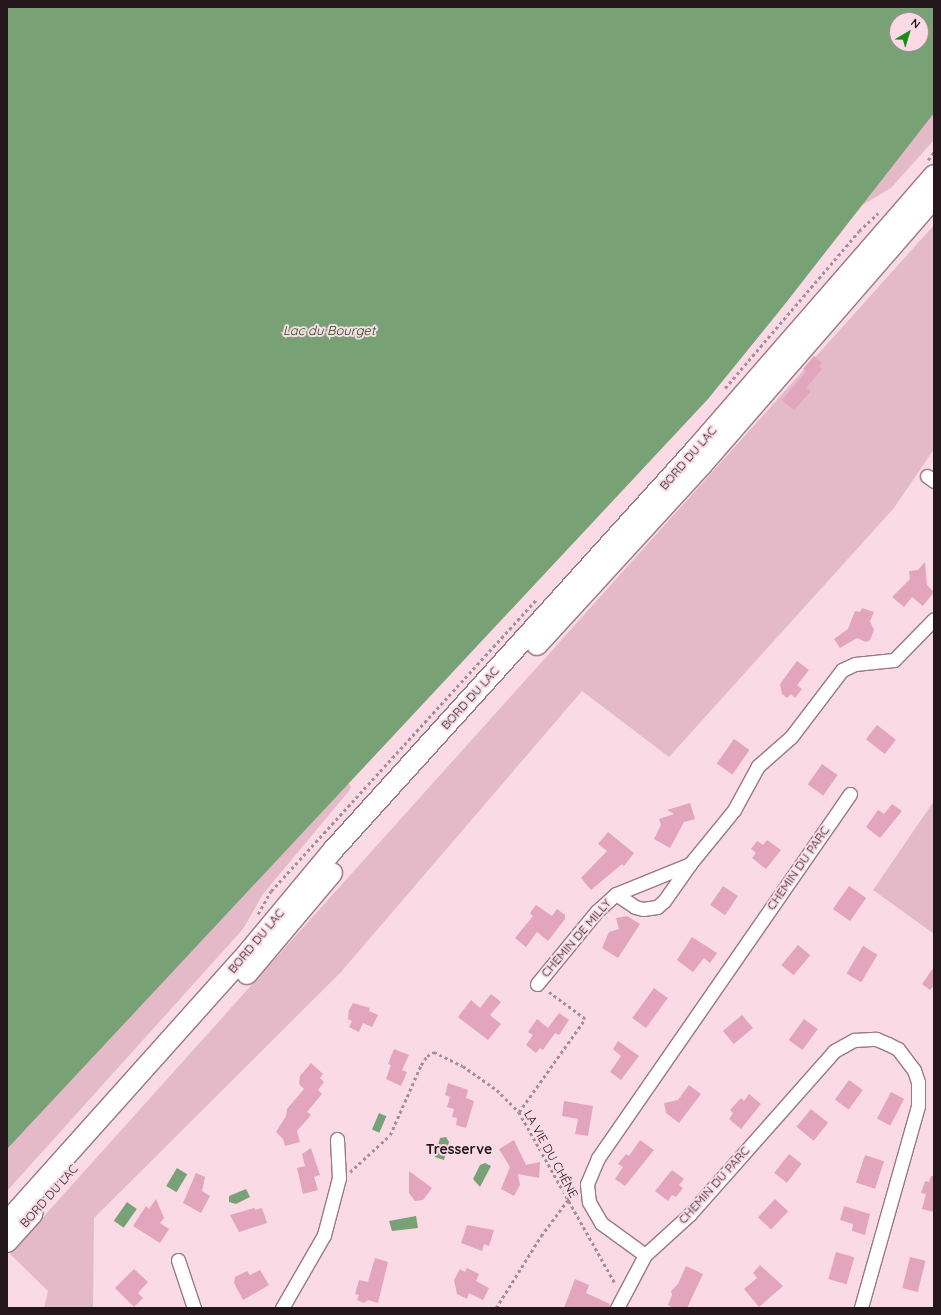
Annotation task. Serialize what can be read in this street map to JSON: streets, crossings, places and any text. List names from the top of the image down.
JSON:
{
  "streets": {
    "main road": ["BORD DU LAC"],
    "street": ["CHEMIN DU PARC", "CHEMIN DE MILLY"],
    "path": ["LA VIE DU CHÊNE"]
  },
  "crossings": [
    ["CHEMIN DU PARC", "LA VIE DU CHÊNE"]
  ],
  "districts": ["Tresserve"],
  "water": ["Lac du Bourget"],
  "north": "top right"
}
